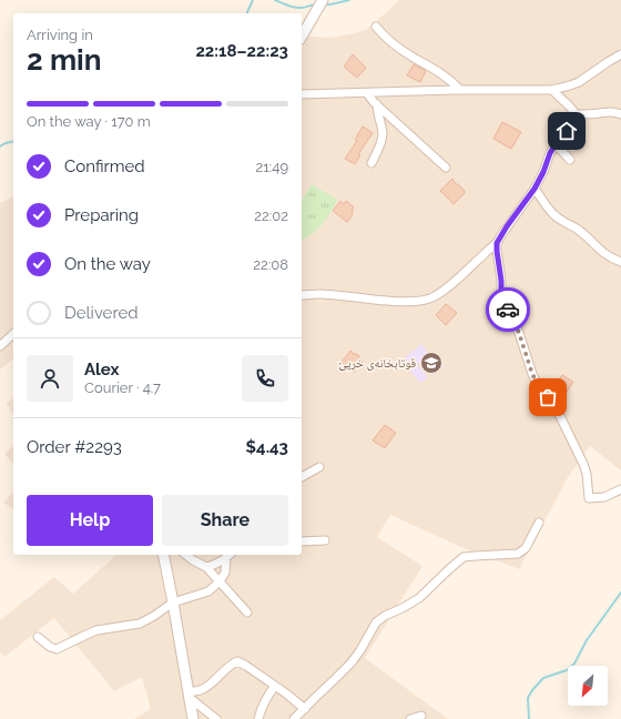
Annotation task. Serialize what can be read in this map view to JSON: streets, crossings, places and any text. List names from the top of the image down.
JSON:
{
  "places": {
    "school or university": ["قوتابخانەی خرپێ"]
  },
  "north": "bottom left",
  "page": {
    "heading": ["2 min", "Arriving in", "22:18–22:23"],
    "panel": [
      "Alex",
      "Courier · 4.7",
      "Order #2293",
      "$4.43"
    ],
    "bar": "On the way · 170 m",
    "list": [
      ["Confirmed", "21:49"],
      ["Preparing", "22:02"],
      ["On the way", "22:08"],
      "Delivered"
    ],
    "buttons": ["Help", "Share"]
  }
}
